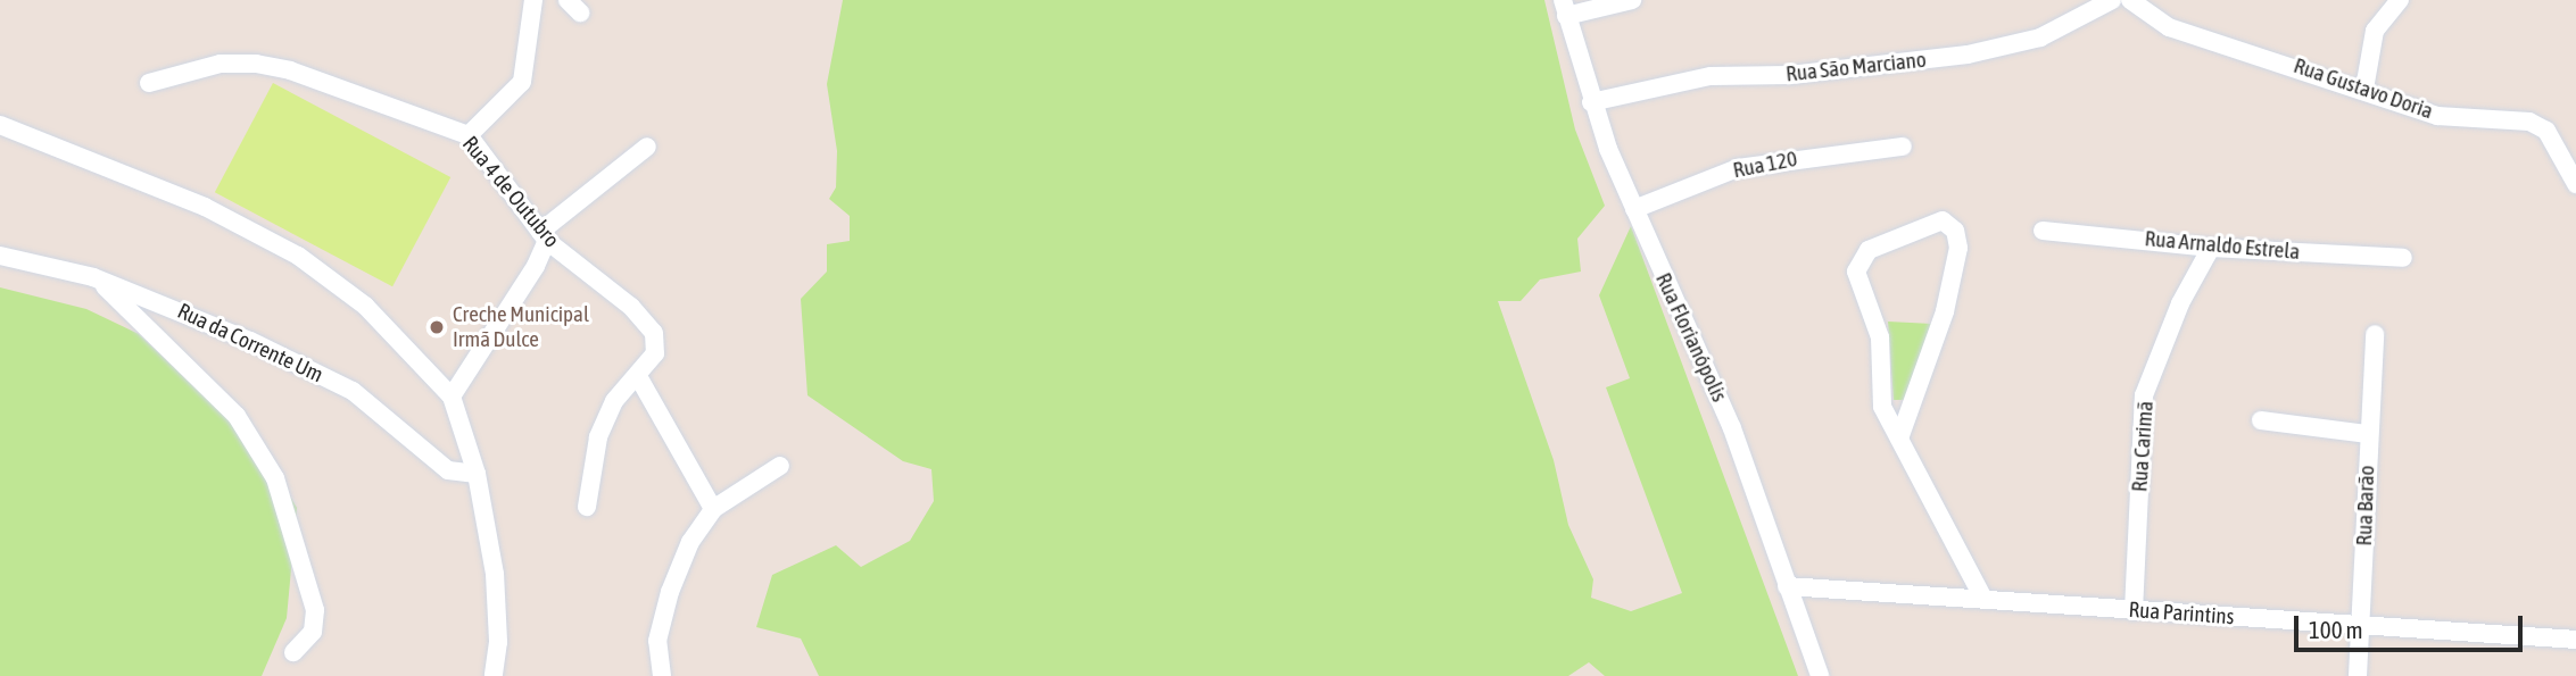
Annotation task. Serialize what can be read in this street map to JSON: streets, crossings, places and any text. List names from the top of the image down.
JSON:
{
  "streets": {
    "street": [
      "Rua São Marciano",
      "Rua Gustavo Doria",
      "Rua 120",
      "Rua 4 de Outubro",
      "Rua Arnaldo Estrela",
      "Rua Florianópolis",
      "Rua da Corrente Um",
      "Rua Carimã",
      "Rua Barão",
      "Rua Parintins"
    ]
  },
  "crossings": [
    ["Rua São Marciano", "Rua Florianópolis"],
    ["Rua 120", "Rua Florianópolis"],
    ["Rua Arnaldo Estrela", "Rua Carimã"],
    ["Rua Florianópolis", "Rua Parintins"],
    ["Rua Carimã", "Rua Parintins"],
    ["Rua Barão", "Rua Parintins"]
  ],
  "places": ["Creche Municipal Irmã Dulce"],
  "scale_bar": "100 m"
}
